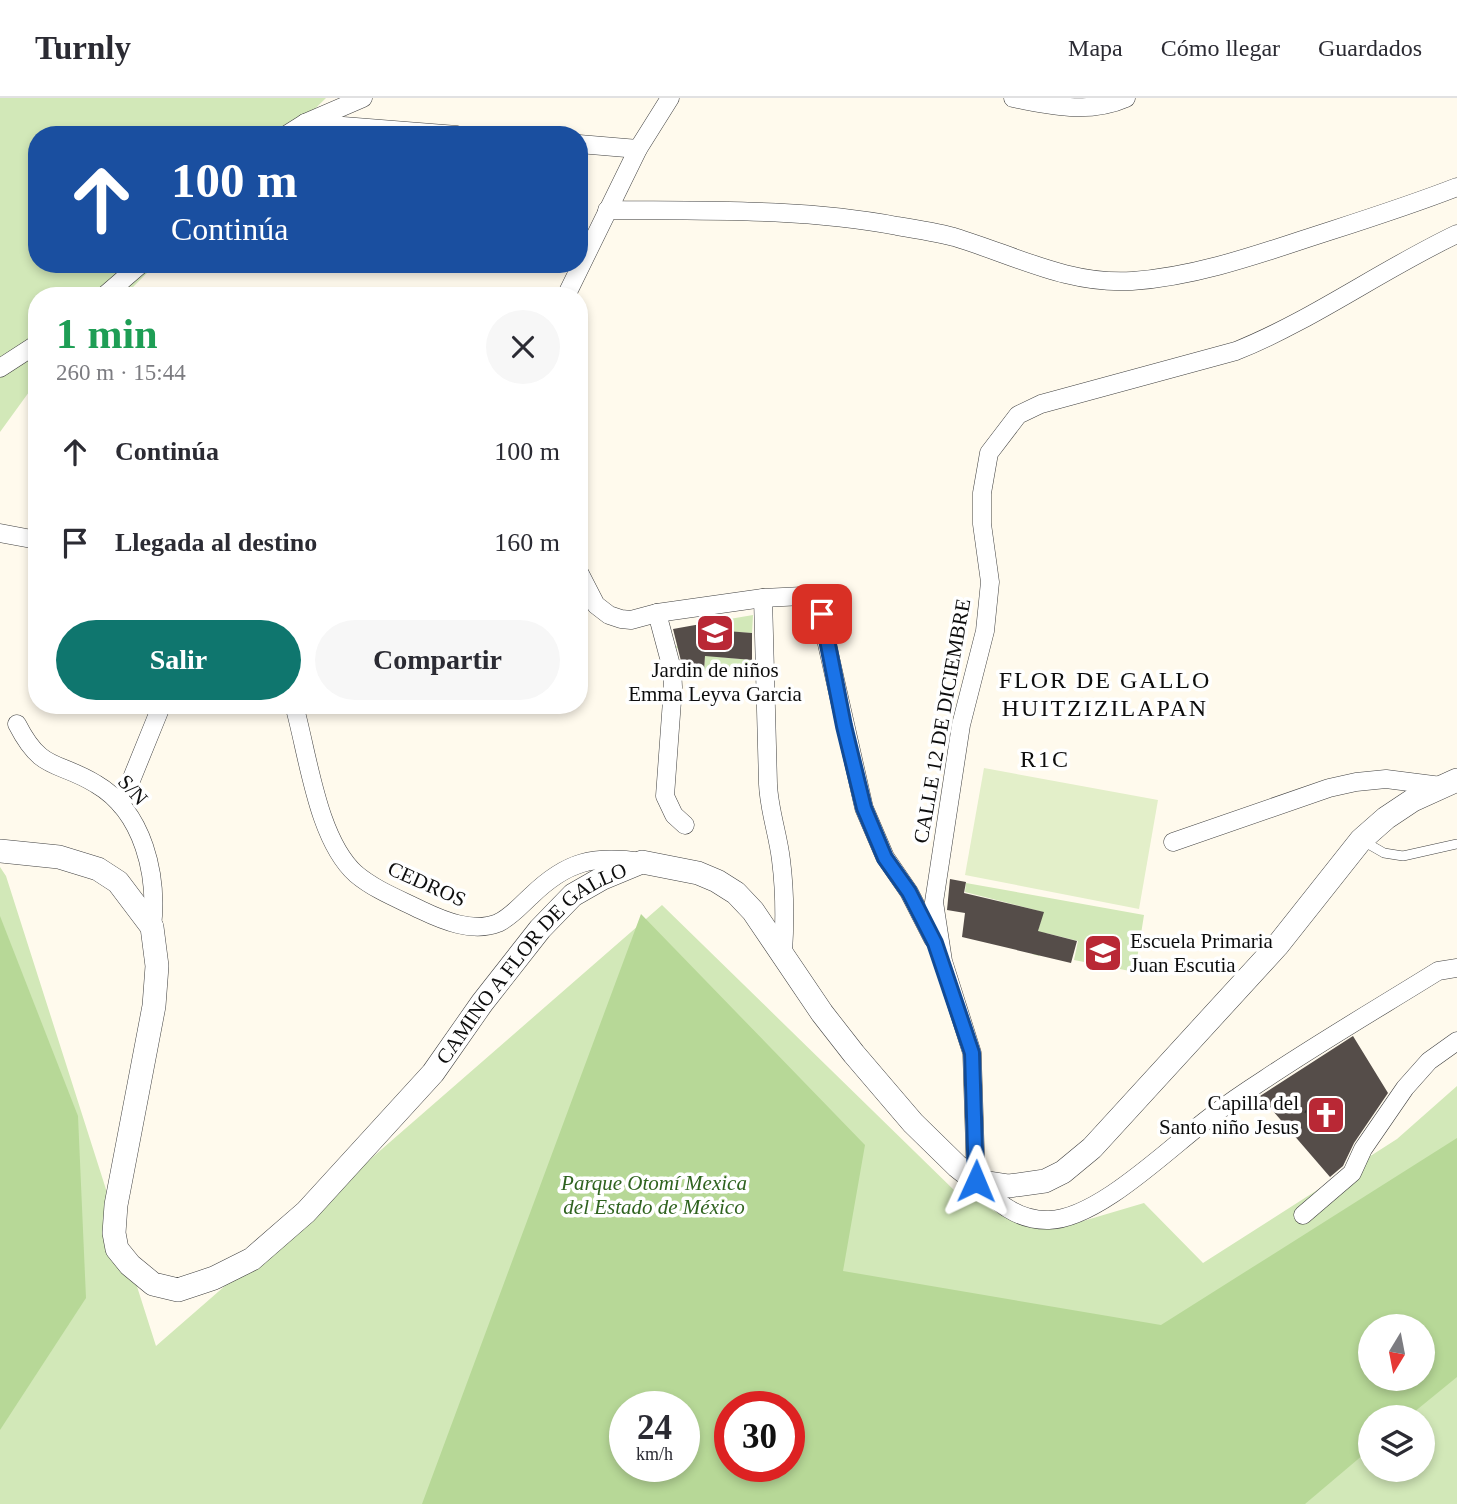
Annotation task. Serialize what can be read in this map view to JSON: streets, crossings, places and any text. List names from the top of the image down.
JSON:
{
  "streets": {
    "street": [
      "CALLE 12 DE DICIEMBRE",
      "S/N",
      "CEDROS",
      "CAMINO A FLOR DE GALLO"
    ]
  },
  "crossings": [
    ["CALLE 12 DE DICIEMBRE", "CAMINO A FLOR DE GALLO"],
    ["S/N", "CAMINO A FLOR DE GALLO"],
    ["CEDROS", "CAMINO A FLOR DE GALLO"]
  ],
  "districts": ["FLOR DE GALLO HUITZIZILAPAN", "R1C"],
  "parks": ["Parque Otomí Mexica del Estado de México"],
  "places": {
    "school or university": ["Jardin de niños Emma Leyva Garcia", "Escuela Primaria Juan Escutia"],
    "church": ["Capilla del Santo niño Jesus"]
  },
  "north": "bottom",
  "page": {
    "header": "Turnly",
    "nav": ["Mapa", "Cómo llegar", "Guardados"],
    "turn": ["100 m", "Continúa"],
    "heading": ["1 min", "260 m · 15:44"],
    "list": [
      {
        "name": "Continúa",
        "value": "100 m"
      },
      {
        "name": "Llegada al destino",
        "value": "160 m"
      }
    ],
    "buttons": ["Salir", "Compartir"],
    "speed": "24 km/h",
    "limit": "30"
  }
}
